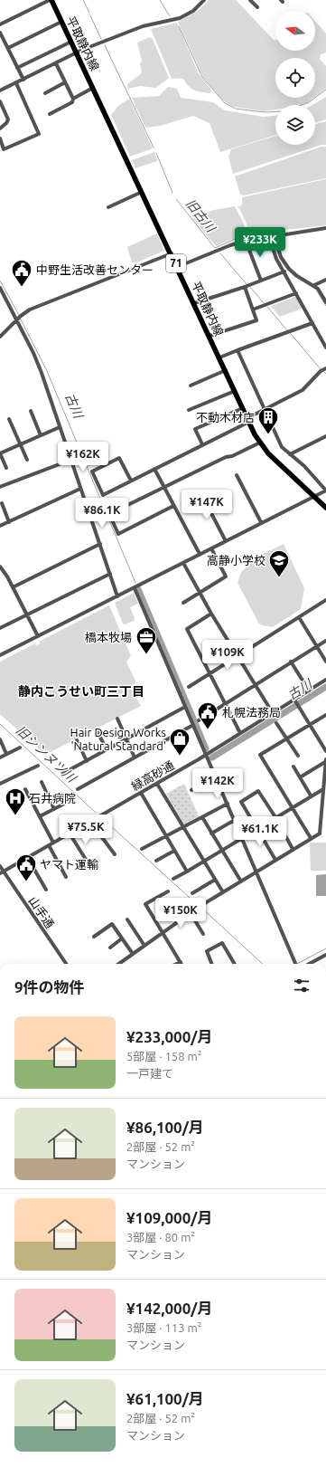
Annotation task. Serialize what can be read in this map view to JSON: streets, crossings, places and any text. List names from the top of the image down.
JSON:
{
  "streets": {
    "main road": ["平取静内線", "71"],
    "street": ["緑高砂通", "山手通"]
  },
  "crossings": [
    ["緑高砂通", "山手通"]
  ],
  "districts": ["静内こうせい町三丁目"],
  "water": ["旧古川", "古川", "旧シンヌツ川"],
  "places": {
    "public building": ["中野生活改善センター", "札幌法務局", "ヤマト運輸"],
    "building": ["不動木材店"],
    "school or university": ["高静小学校"],
    "office": ["橋本牧場"],
    "shop": ["Hair Design Works 'Natural Standard'"],
    "hospital": ["石井病院"]
  },
  "north": "left",
  "page": {
    "price": [
      "¥233K",
      "¥162K",
      "¥147K",
      "¥86.1K",
      "¥109K",
      "¥142K",
      "¥75.5K",
      "¥61.1K",
      "¥150K"
    ],
    "heading": "9件の物件",
    "list": [
      {
        "name": "¥233,000/月",
        "note": "5部屋 · 158 m² · 一戸建て"
      },
      {
        "name": "¥86,100/月",
        "note": "2部屋 · 52 m² · マンション"
      },
      {
        "name": "¥109,000/月",
        "note": "3部屋 · 80 m² · マンション"
      },
      {
        "name": "¥142,000/月",
        "note": "3部屋 · 113 m² · マンション"
      },
      {
        "name": "¥61,100/月",
        "note": "2部屋 · 52 m² · マンション"
      }
    ]
  }
}
